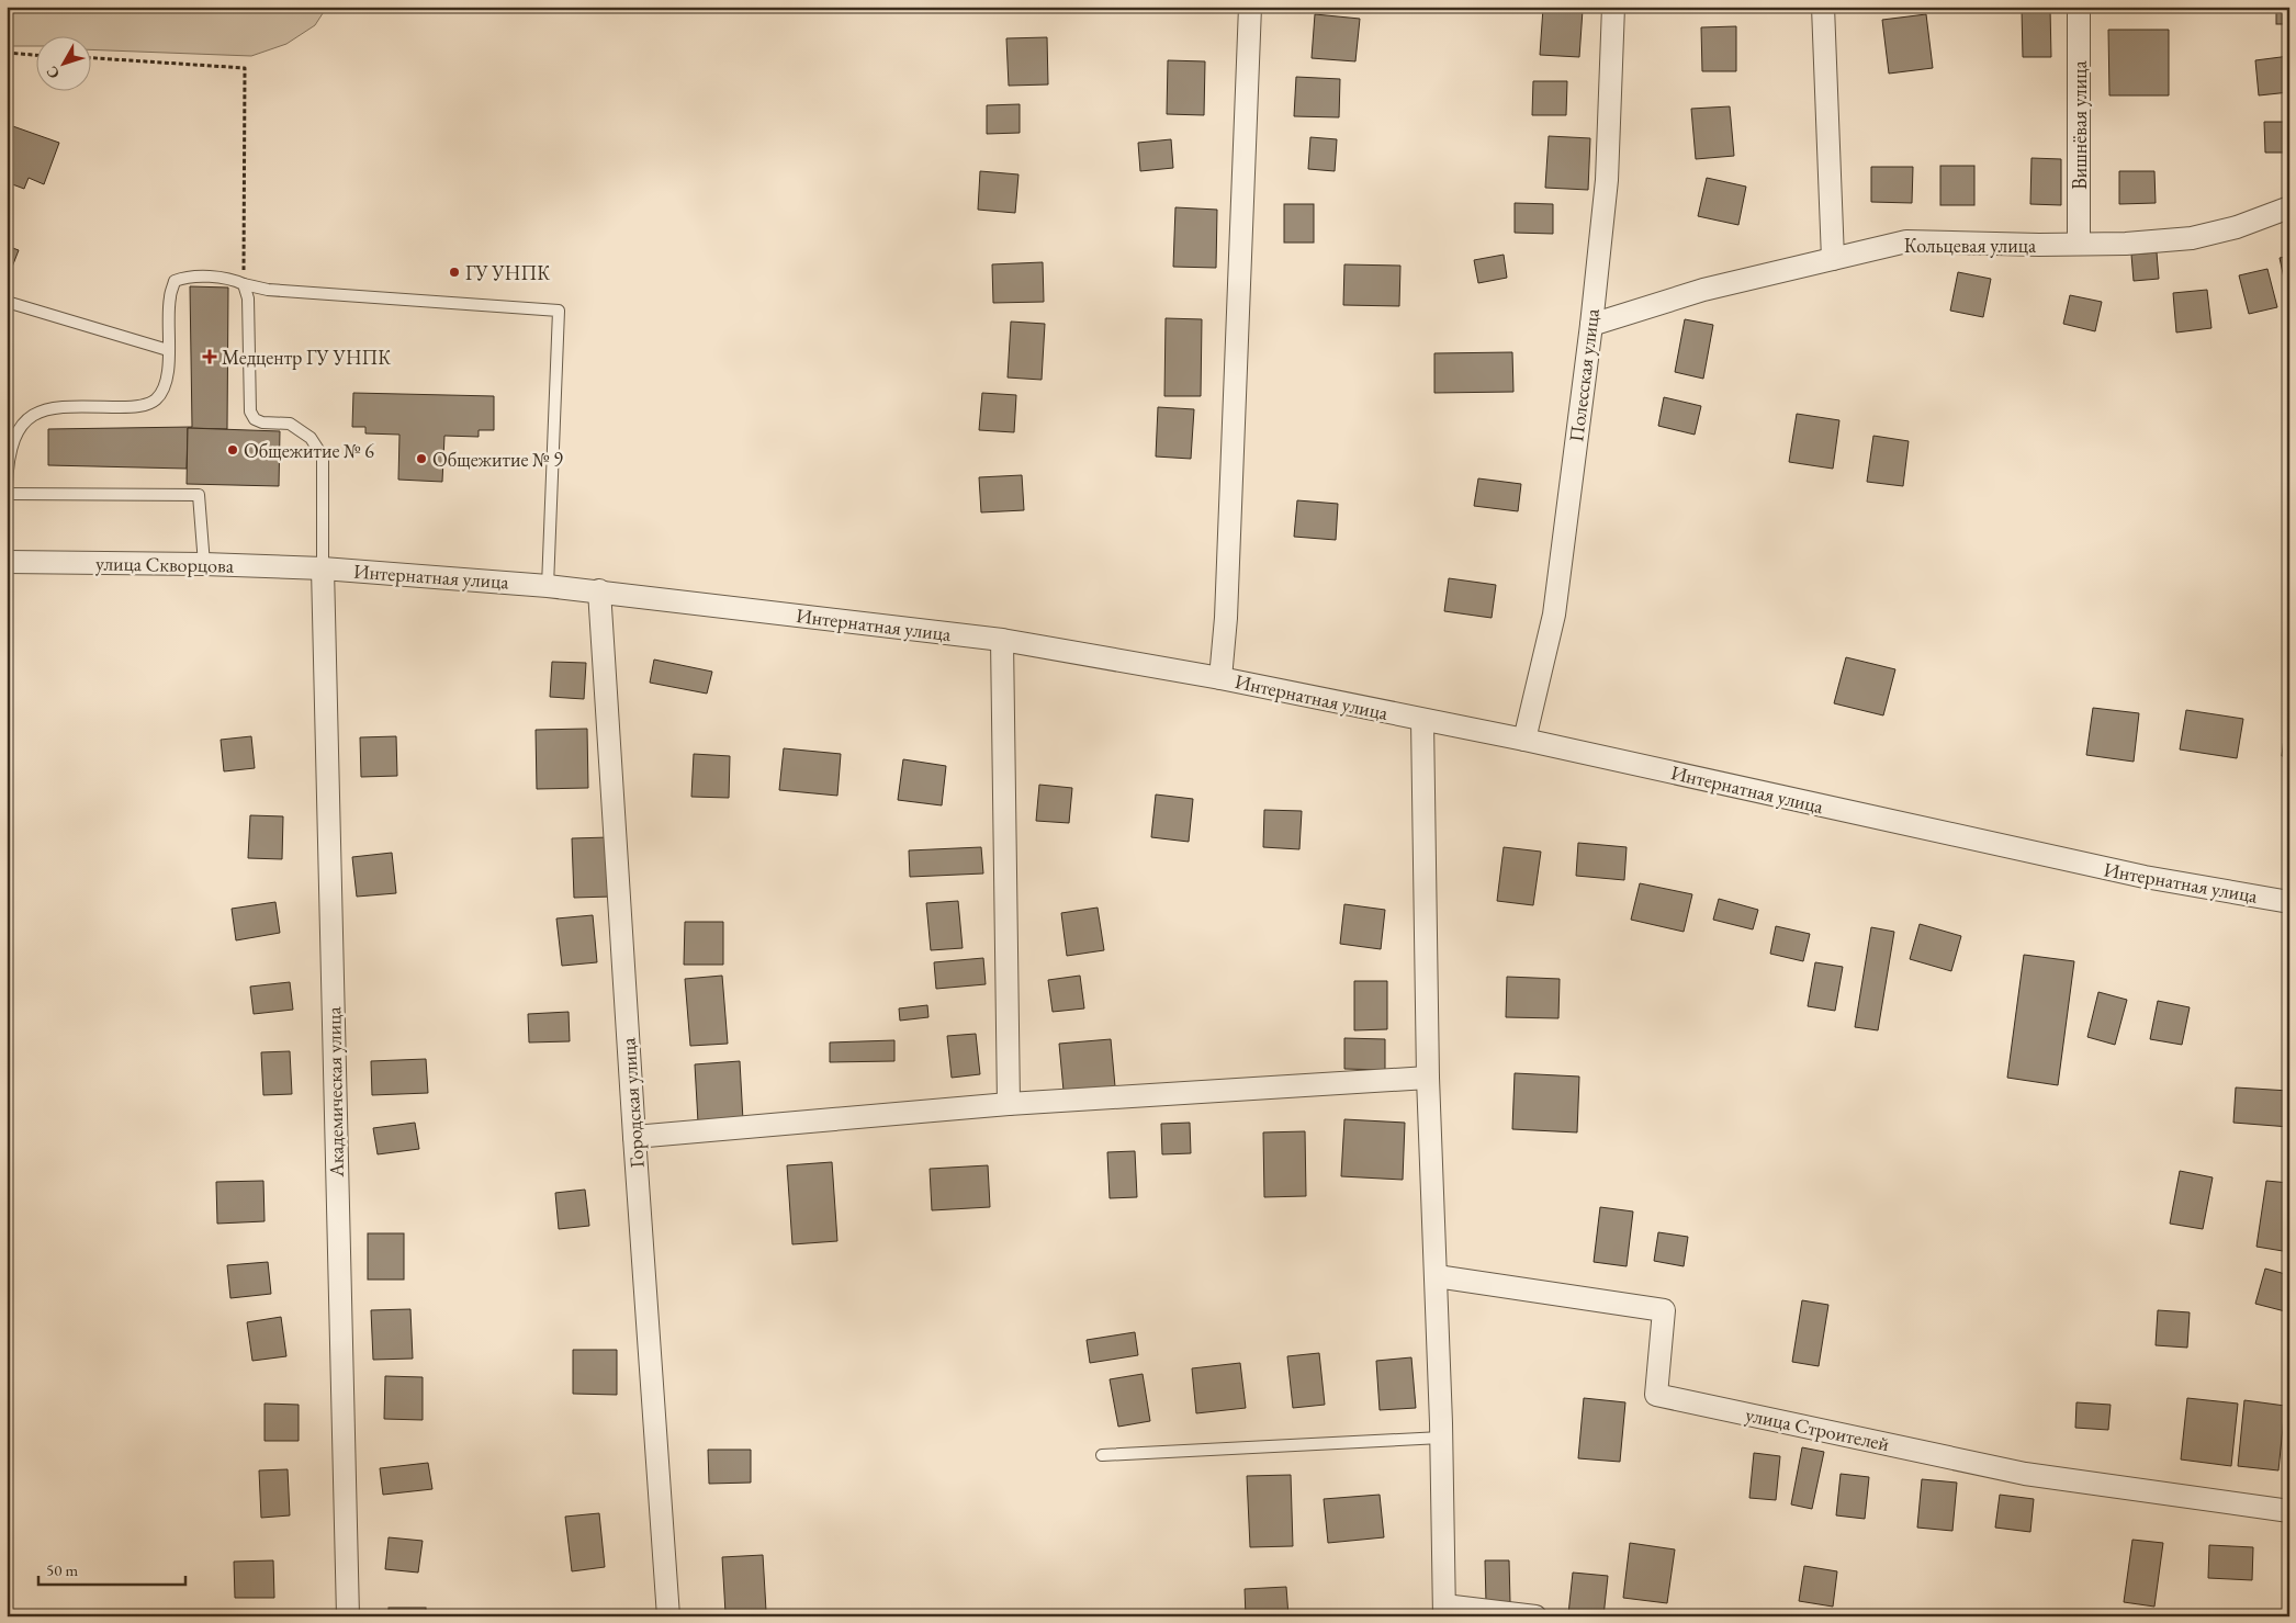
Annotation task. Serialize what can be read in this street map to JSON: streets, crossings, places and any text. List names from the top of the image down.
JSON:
{
  "streets": {
    "street": [
      "Вишнёвая улица",
      "Кольцевая улица",
      "Полесская улица",
      "улица Скворцова",
      "Интернатная улица",
      "Академическая улица",
      "Городская улица",
      "улица Строителей"
    ]
  },
  "crossings": [
    ["Вишнёвая улица", "Кольцевая улица"],
    ["Кольцевая улица", "Полесская улица"],
    ["Полесская улица", "Интернатная улица"],
    ["улица Скворцова", "Интернатная улица"],
    ["улица Скворцова", "Академическая улица"],
    ["Интернатная улица", "Академическая улица"],
    ["Интернатная улица", "Городская улица"]
  ],
  "places": {
    "other": ["ГУ УНПК", "Общежитие № 6", "Общежитие № 9"],
    "health": ["Медцентр ГУ УНПК"]
  },
  "scale_bar": "50 m",
  "north": "bottom left"
}
